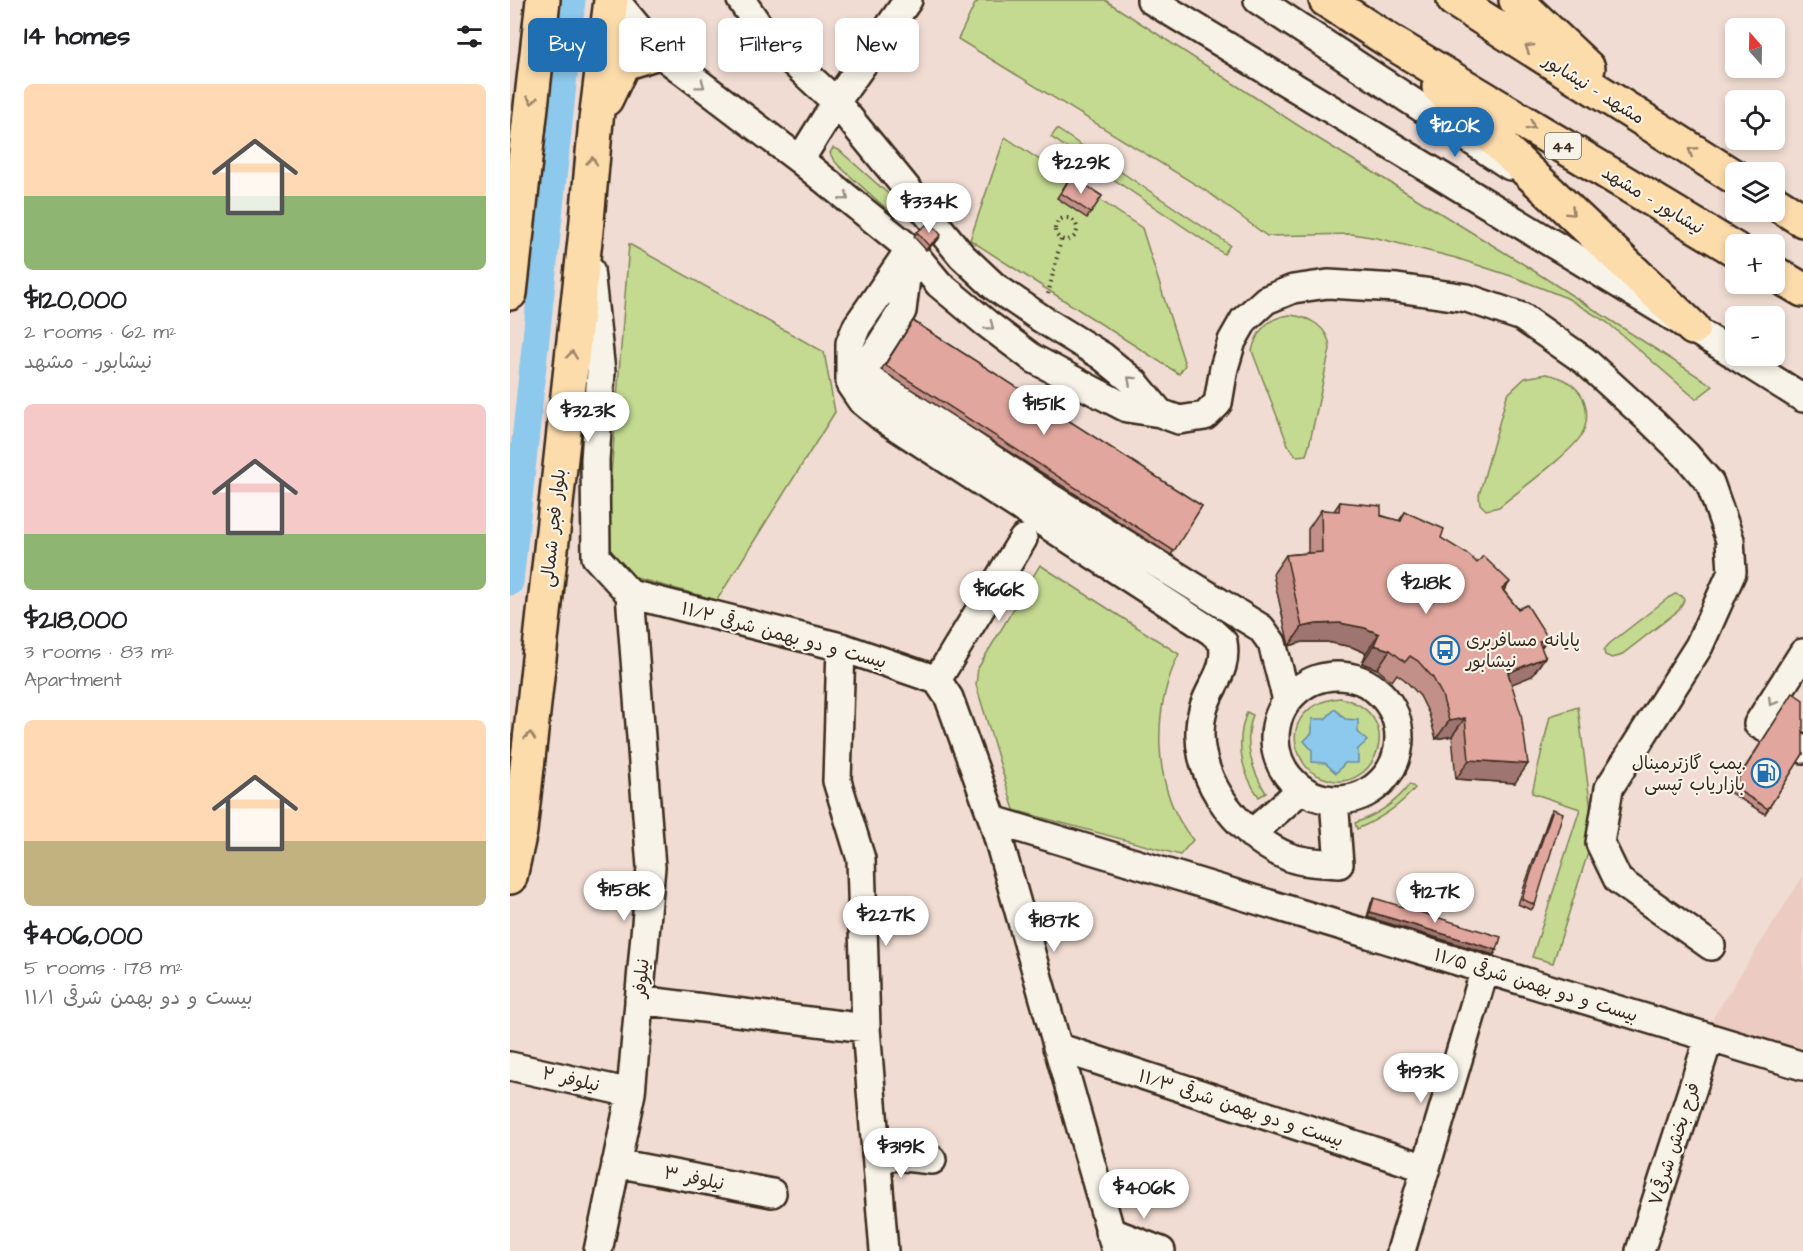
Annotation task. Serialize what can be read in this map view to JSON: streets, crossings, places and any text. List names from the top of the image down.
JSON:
{
  "streets": {
    "main road": [
      "مشهد - نیشابور",
      "44",
      "نیشابور - مشهد",
      "بلوار فجر شمالی"
    ],
    "street": [
      "بیست و دو بهمن شرقی ۱۱/۲",
      "نیلوفر",
      "بیست و دو بهمن شرقی ۱۱/۵",
      "نیلوفر ۲",
      "بیست و دو بهمن شرقی ۱۱/۳",
      "فرح بخش شرقی۷",
      "نیلوفر ۳"
    ]
  },
  "crossings": [
    ["بیست و دو بهمن شرقی ۱۱/۲", "نیلوفر"],
    ["نیلوفر", "نیلوفر ۲"],
    ["نیلوفر", "نیلوفر ۳"],
    ["بیست و دو بهمن شرقی ۱۱/۵", "فرح بخش شرقی۷"]
  ],
  "one_way": ["بلوار فجر شمالی"],
  "places": {
    "bus stop": ["پایانه مسافربری نیشابور"],
    "fuel station": ["پمپ گازترمینال. بازاریاب تپسی"]
  },
  "north": "top",
  "page": {
    "heading": "14 homes",
    "map_buttons": ["+", "−"],
    "chip": [
      "Buy",
      "Rent",
      "Filters",
      "New"
    ],
    "list": [
      {
        "name": "$120,000",
        "note": "2 rooms · 62 m² · نیشابور - مشهد"
      },
      {
        "name": "$218,000",
        "note": "3 rooms · 83 m² · Apartment"
      },
      {
        "name": "$406,000",
        "note": "5 rooms · 178 m² · بیست و دو بهمن شرقی ۱۱/۱"
      }
    ],
    "price": [
      "$120K",
      "$229K",
      "$334K",
      "$151K",
      "$323K",
      "$218K",
      "$166K",
      "$158K",
      "$127K",
      "$227K",
      "$187K",
      "$193K",
      "$319K",
      "$406K"
    ]
  }
}
